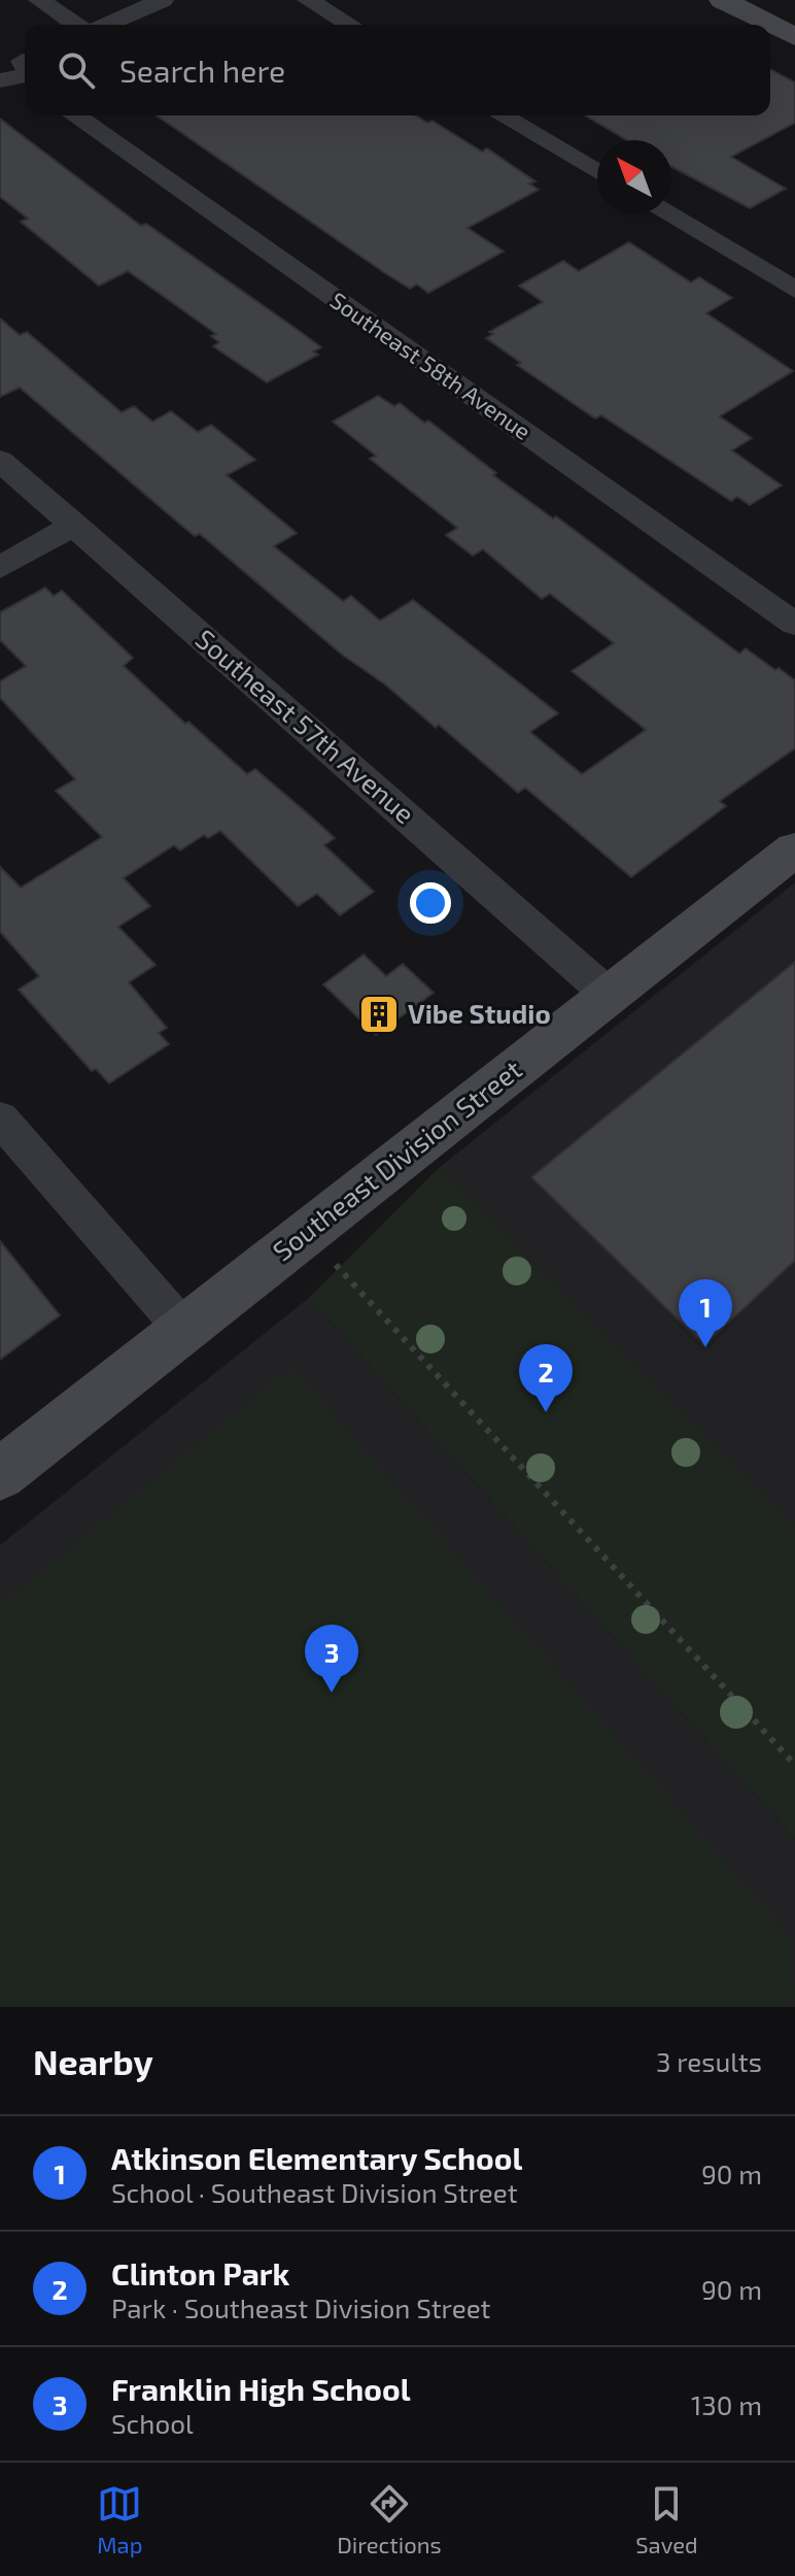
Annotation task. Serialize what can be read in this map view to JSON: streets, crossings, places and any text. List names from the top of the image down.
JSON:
{
  "streets": {
    "main road": ["Southeast Division Street"],
    "street": ["Southeast 58th Avenue", "Southeast 57th Avenue"]
  },
  "crossings": [
    ["Southeast 57th Avenue", "Southeast Division Street"]
  ],
  "places": {
    "building": ["Vibe Studio"]
  },
  "north": "top left",
  "page": {
    "search": "Search here",
    "pins": ["1", "2", "3"],
    "heading": ["Nearby", "3 results"],
    "list": [
      {
        "mark": "1",
        "name": "Atkinson Elementary School",
        "note": "School · Southeast Division Street",
        "value": "90 m"
      },
      {
        "mark": "2",
        "name": "Clinton Park",
        "note": "Park · Southeast Division Street",
        "value": "90 m"
      },
      {
        "mark": "3",
        "name": "Franklin High School",
        "note": "School",
        "value": "130 m"
      }
    ],
    "nav": ["Map", "Directions", "Saved"]
  }
}
